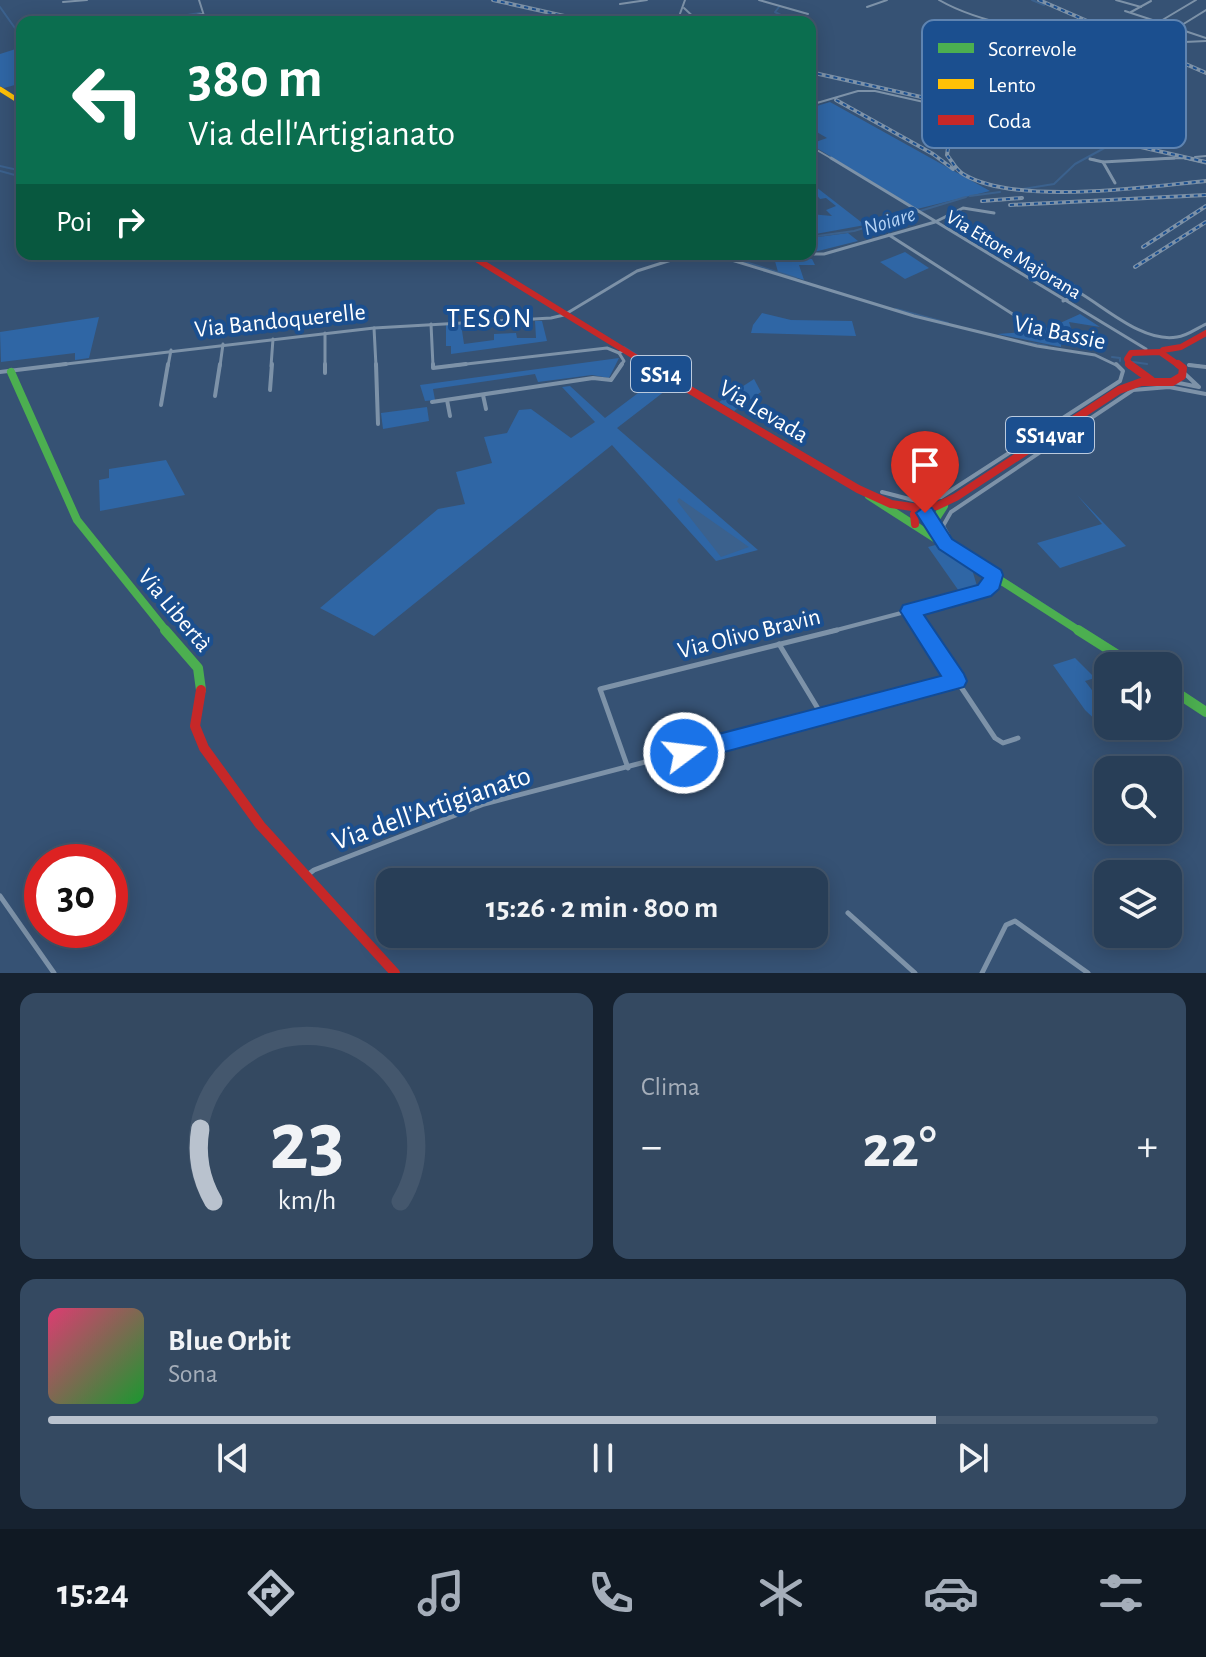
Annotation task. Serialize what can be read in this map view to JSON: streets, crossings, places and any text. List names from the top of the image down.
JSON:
{
  "streets": {
    "main road": [
      "SS14",
      "Via Levada",
      "SS14var",
      "Via Libertà"
    ],
    "street": [
      "Via Ettore Majorana",
      "Via Bandoquerelle",
      "Via Bassie",
      "Via Olivo Bravin",
      "Via dell'Artigianato"
    ]
  },
  "crossings": [
    ["Via Bandoquerelle", "Via Levada"],
    ["Via Bandoquerelle", "Via Libertà"],
    ["SS14", "Via Levada"],
    ["SS14", "SS14var"],
    ["Via Levada", "SS14var"],
    ["Via Levada", "Via Olivo Bravin"],
    ["Via Libertà", "Via dell'Artigianato"],
    ["Via Olivo Bravin", "Via dell'Artigianato"]
  ],
  "districts": ["TESON"],
  "water": ["Noiare"],
  "legend": ["Scorrevole", "Lento", "Coda"],
  "page": {
    "turn": ["380 m", "Via dell'Artigianato"],
    "then": "Poi",
    "limit": "30",
    "trip": "15:26 · 2 min · 800 m",
    "tile": "Clima",
    "heat": ["−", "22°", "+"],
    "song": ["Blue Orbit", "Sona"],
    "tabs": "15:24",
    "gauge": ["23", "km/h"]
  }
}
